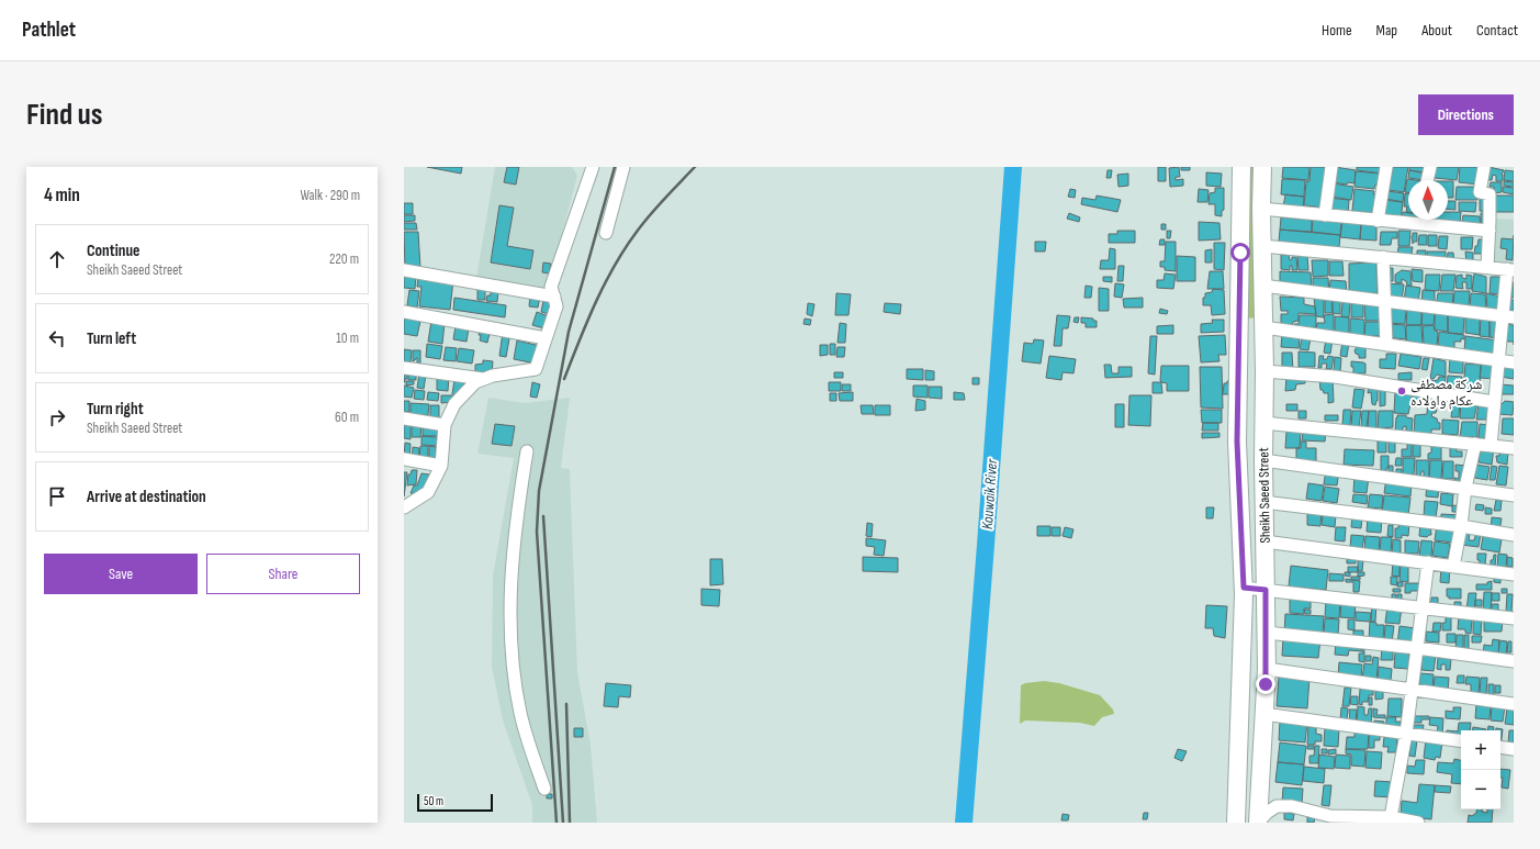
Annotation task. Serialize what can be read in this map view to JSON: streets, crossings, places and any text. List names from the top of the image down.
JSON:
{
  "streets": {
    "main road": ["Sheikh Saeed Street"]
  },
  "water": ["Kouwaik River"],
  "places": ["شركة مصطفى عكام واولاده"],
  "scale_bar": "50 m",
  "north": "top",
  "page": {
    "header": "Pathlet",
    "nav": [
      "Home",
      "Map",
      "About",
      "Contact"
    ],
    "buttons": [
      "Directions",
      ["Save", "Share"]
    ],
    "title": "Find us",
    "heading": ["4 min", "Walk · 290 m"],
    "list": [
      ["Continue", "Sheikh Saeed Street", "220 m"],
      ["Turn left", "10 m"],
      ["Turn right", "Sheikh Saeed Street", "60 m"],
      "Arrive at destination"
    ],
    "map_buttons": ["+", "−"],
    "scale": "50 m"
  }
}
